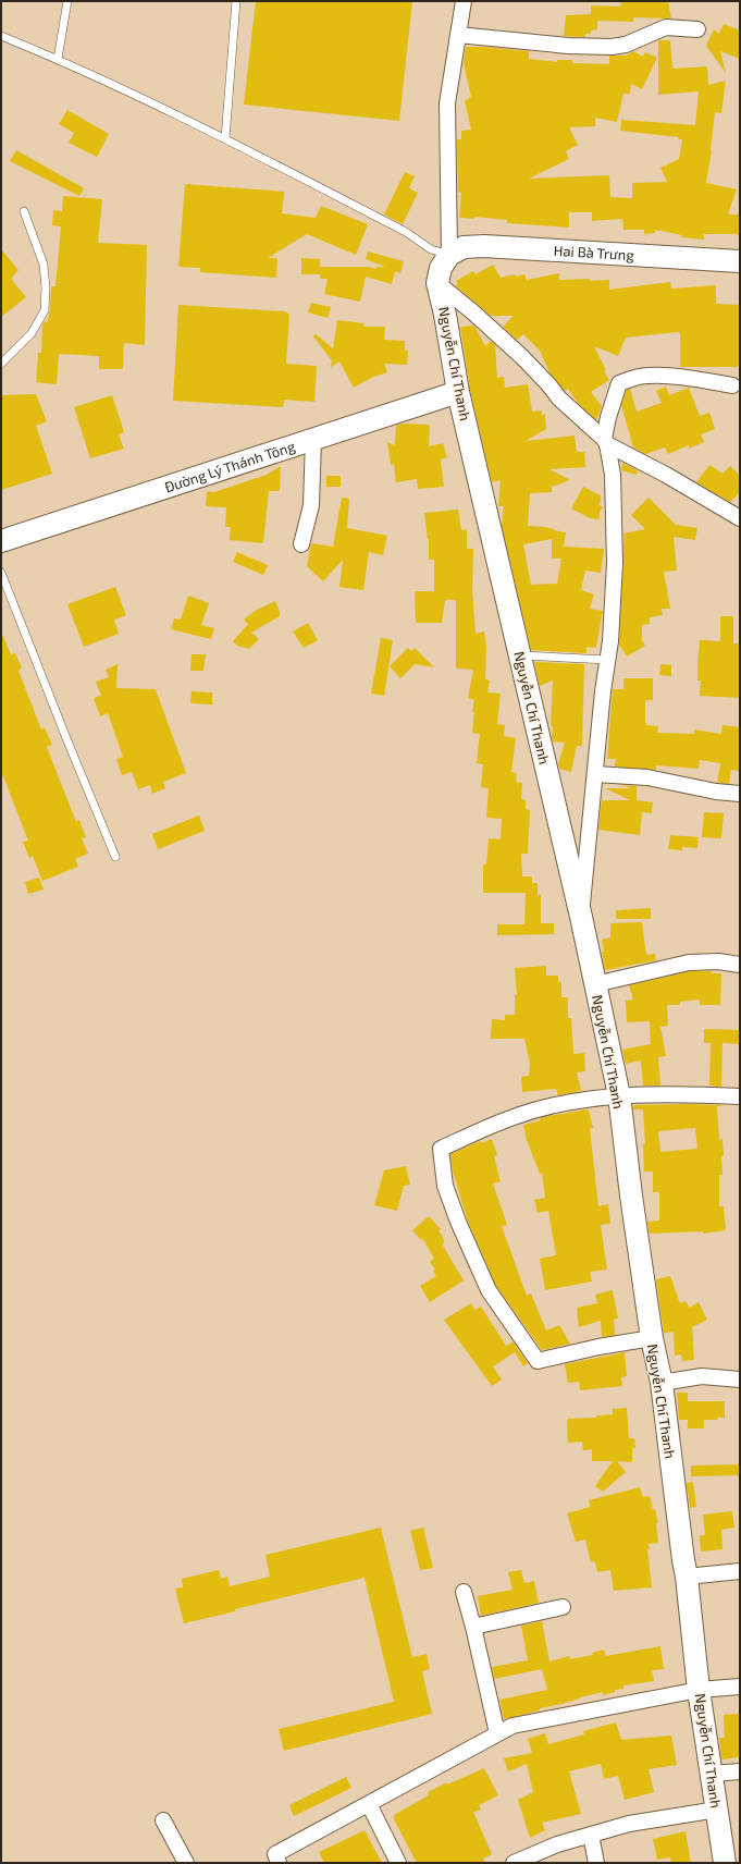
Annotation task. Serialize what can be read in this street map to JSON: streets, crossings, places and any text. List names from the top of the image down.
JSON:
{
  "streets": {
    "main road": ["Hai Bà Trưng", "Nguyễn Chí Thanh", "Đường Lý Thánh Tông"]
  },
  "crossings": [
    ["Nguyễn Chí Thanh", "Đường Lý Thánh Tông"]
  ]
}
